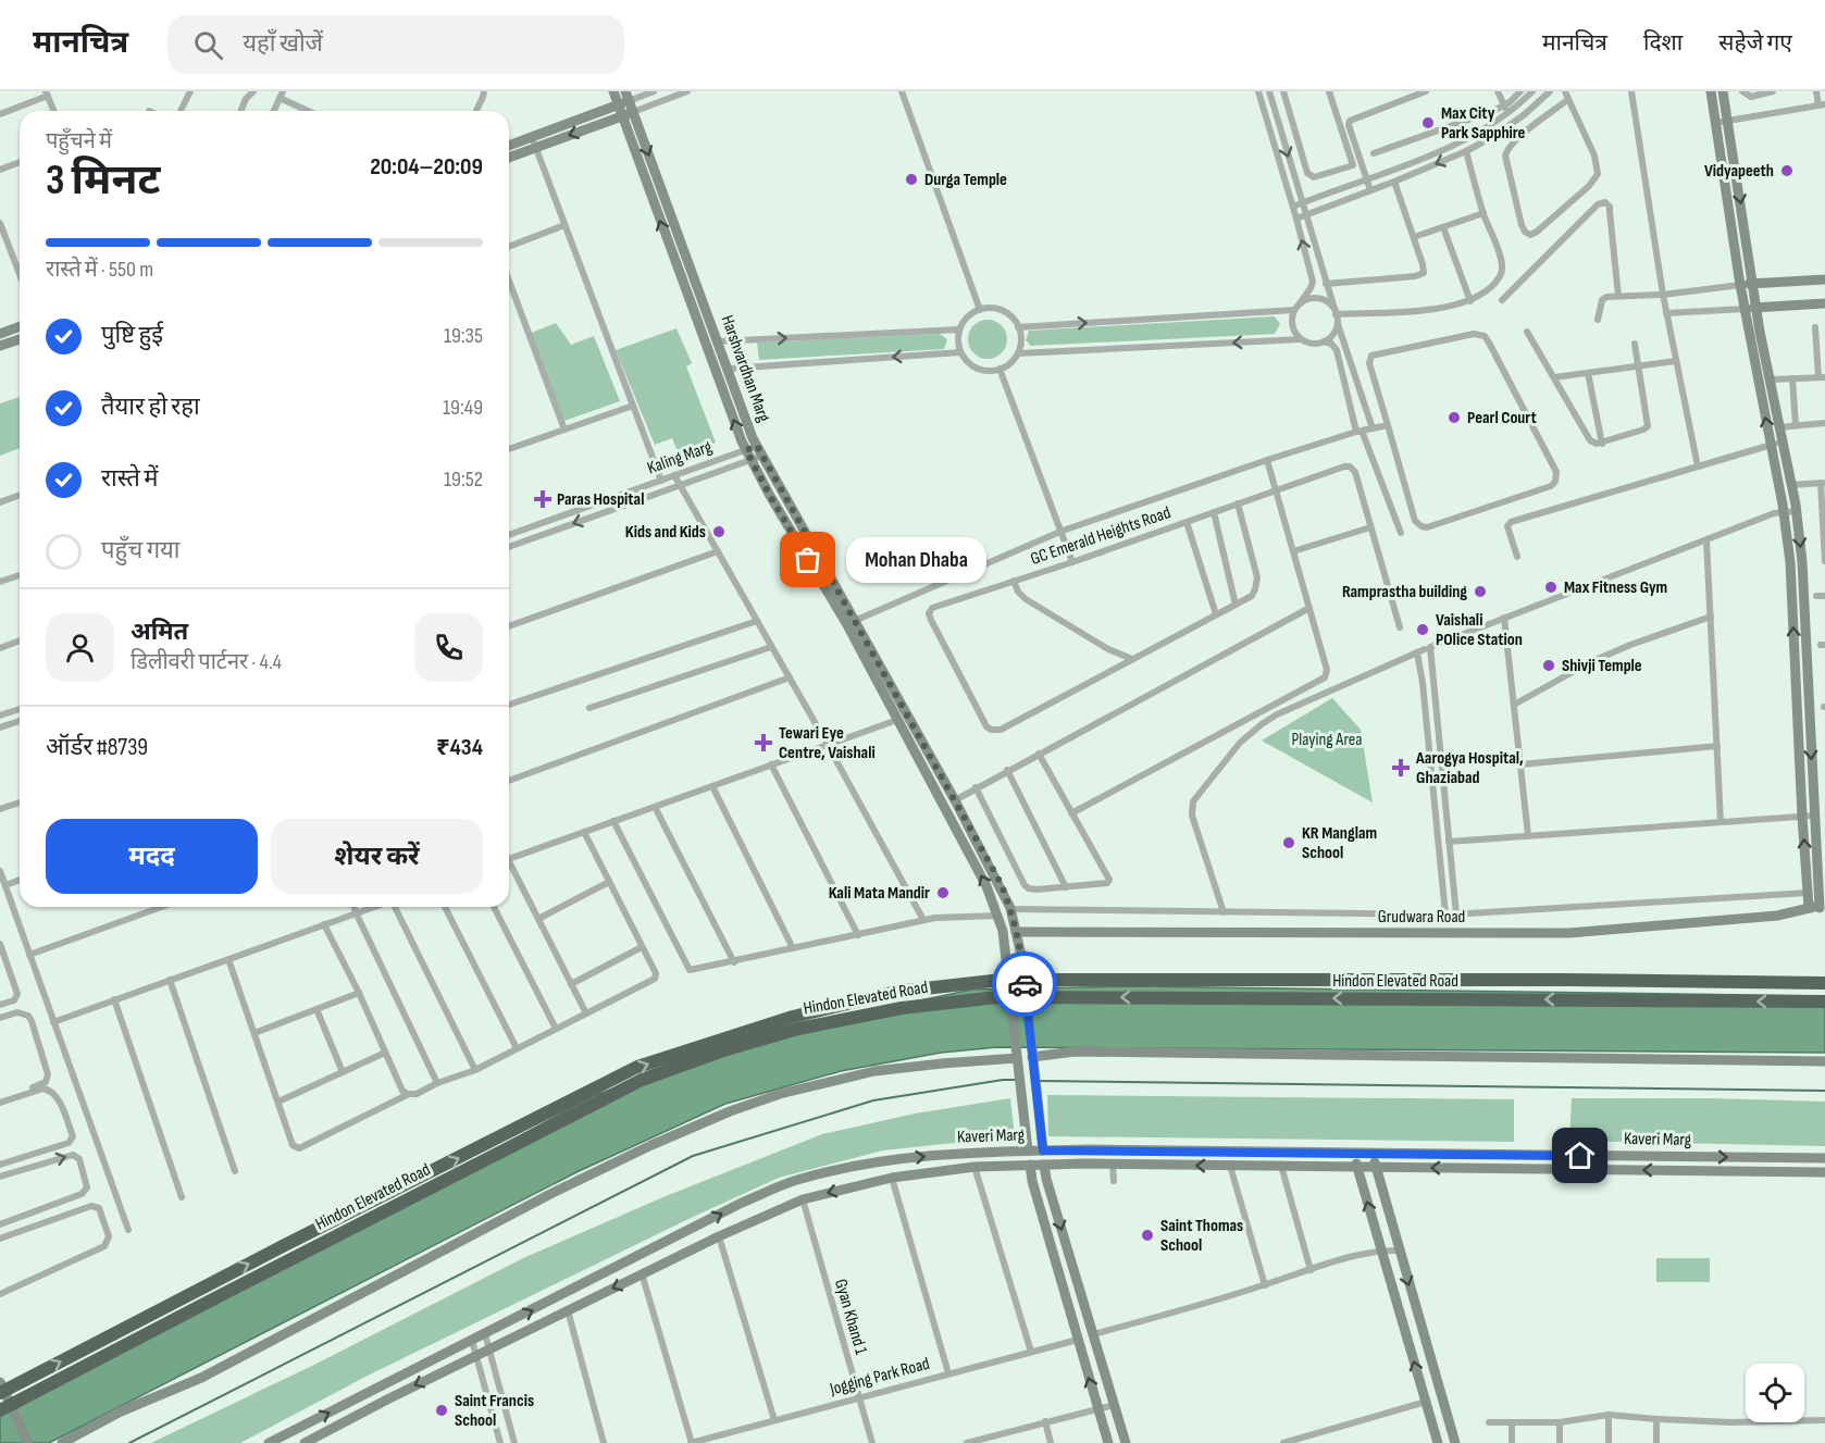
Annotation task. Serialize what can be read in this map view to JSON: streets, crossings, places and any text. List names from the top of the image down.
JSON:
{
  "streets": {
    "highway": ["Hindon Elevated Road"],
    "street": [
      "Harshvardhan Marg",
      "Kaling Marg",
      "GC Emerald Heights Road",
      "Grudwara Road",
      "Kaveri Marg",
      "Gyan Khand 1",
      "Jogging Park Road"
    ]
  },
  "crossings": [
    ["Harshvardhan Marg", "Kaling Marg"],
    ["Harshvardhan Marg", "Grudwara Road"],
    ["Harshvardhan Marg", "Kaveri Marg"],
    ["Kaveri Marg", "Gyan Khand 1"],
    ["Gyan Khand 1", "Jogging Park Road"]
  ],
  "parks": ["Playing Area"],
  "places": {
    "other": [
      "Max City Park Sapphire",
      "Vidyapeeth",
      "Durga Temple",
      "Pearl Court",
      "Kids and Kids",
      "Mohan Dhaba",
      "Max Fitness Gym",
      "Ramprastha building",
      "Vaishali POlice Station",
      "Shivji Temple",
      "KR Manglam School",
      "Kali Mata Mandir",
      "Saint Thomas School",
      "Saint Francis School"
    ],
    "health": ["Paras Hospital", "Tewari Eye Centre, Vaishali", "Aarogya Hospital, Ghaziabad"]
  },
  "page": {
    "header": "मानचित्र",
    "search": "यहाँ खोजें",
    "nav": ["मानचित्र", "दिशा", "सहेजे गए"],
    "heading": ["3 मिनट", "पहुँचने में", "20:04–20:09"],
    "panel": [
      "अमित",
      "डिलीवरी पार्टनर · 4.4",
      "ऑर्डर #8739",
      "₹434"
    ],
    "bar": "रास्ते में · 550 m",
    "list": [
      ["पुष्टि हुई", "19:35"],
      ["तैयार हो रहा", "19:49"],
      ["रास्ते में", "19:52"],
      "पहुँच गया"
    ],
    "bubble": "Mohan Dhaba",
    "buttons": ["मदद", "शेयर करें"]
  }
}
